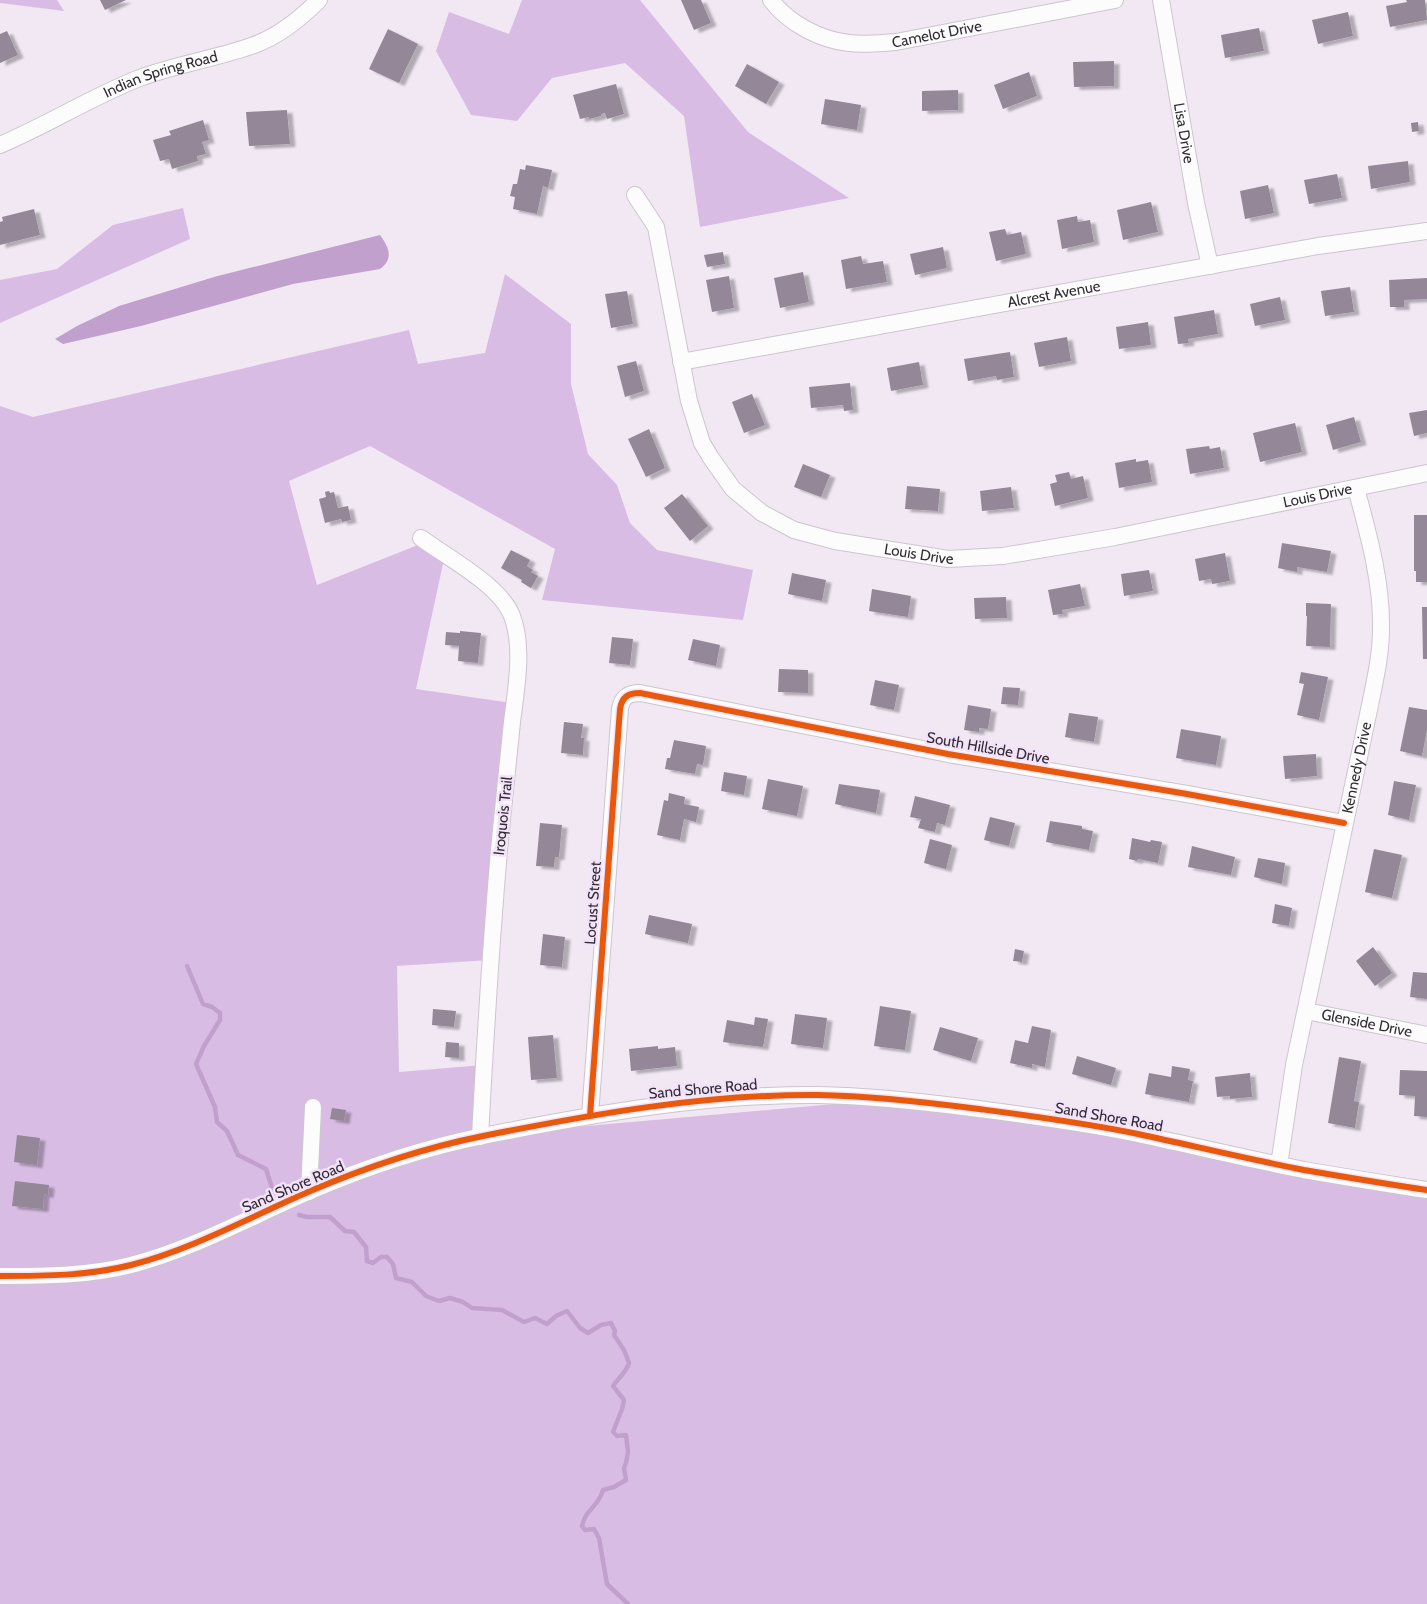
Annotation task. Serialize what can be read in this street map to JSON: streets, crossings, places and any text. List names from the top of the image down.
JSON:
{
  "streets": {
    "street": [
      "Camelot Drive",
      "Indian Spring Road",
      "Lisa Drive",
      "Alcrest Avenue",
      "Louis Drive",
      "South Hillside Drive",
      "Kennedy Drive",
      "Iroquois Trail",
      "Locust Street",
      "Glenside Drive",
      "Sand Shore Road"
    ]
  },
  "crossings": [
    ["Lisa Drive", "Alcrest Avenue"],
    ["Alcrest Avenue", "Louis Drive"],
    ["Louis Drive", "Kennedy Drive"],
    ["South Hillside Drive", "Kennedy Drive"],
    ["South Hillside Drive", "Locust Street"],
    ["Kennedy Drive", "Glenside Drive"],
    ["Kennedy Drive", "Sand Shore Road"],
    ["Iroquois Trail", "Sand Shore Road"],
    ["Locust Street", "Sand Shore Road"]
  ]
}
